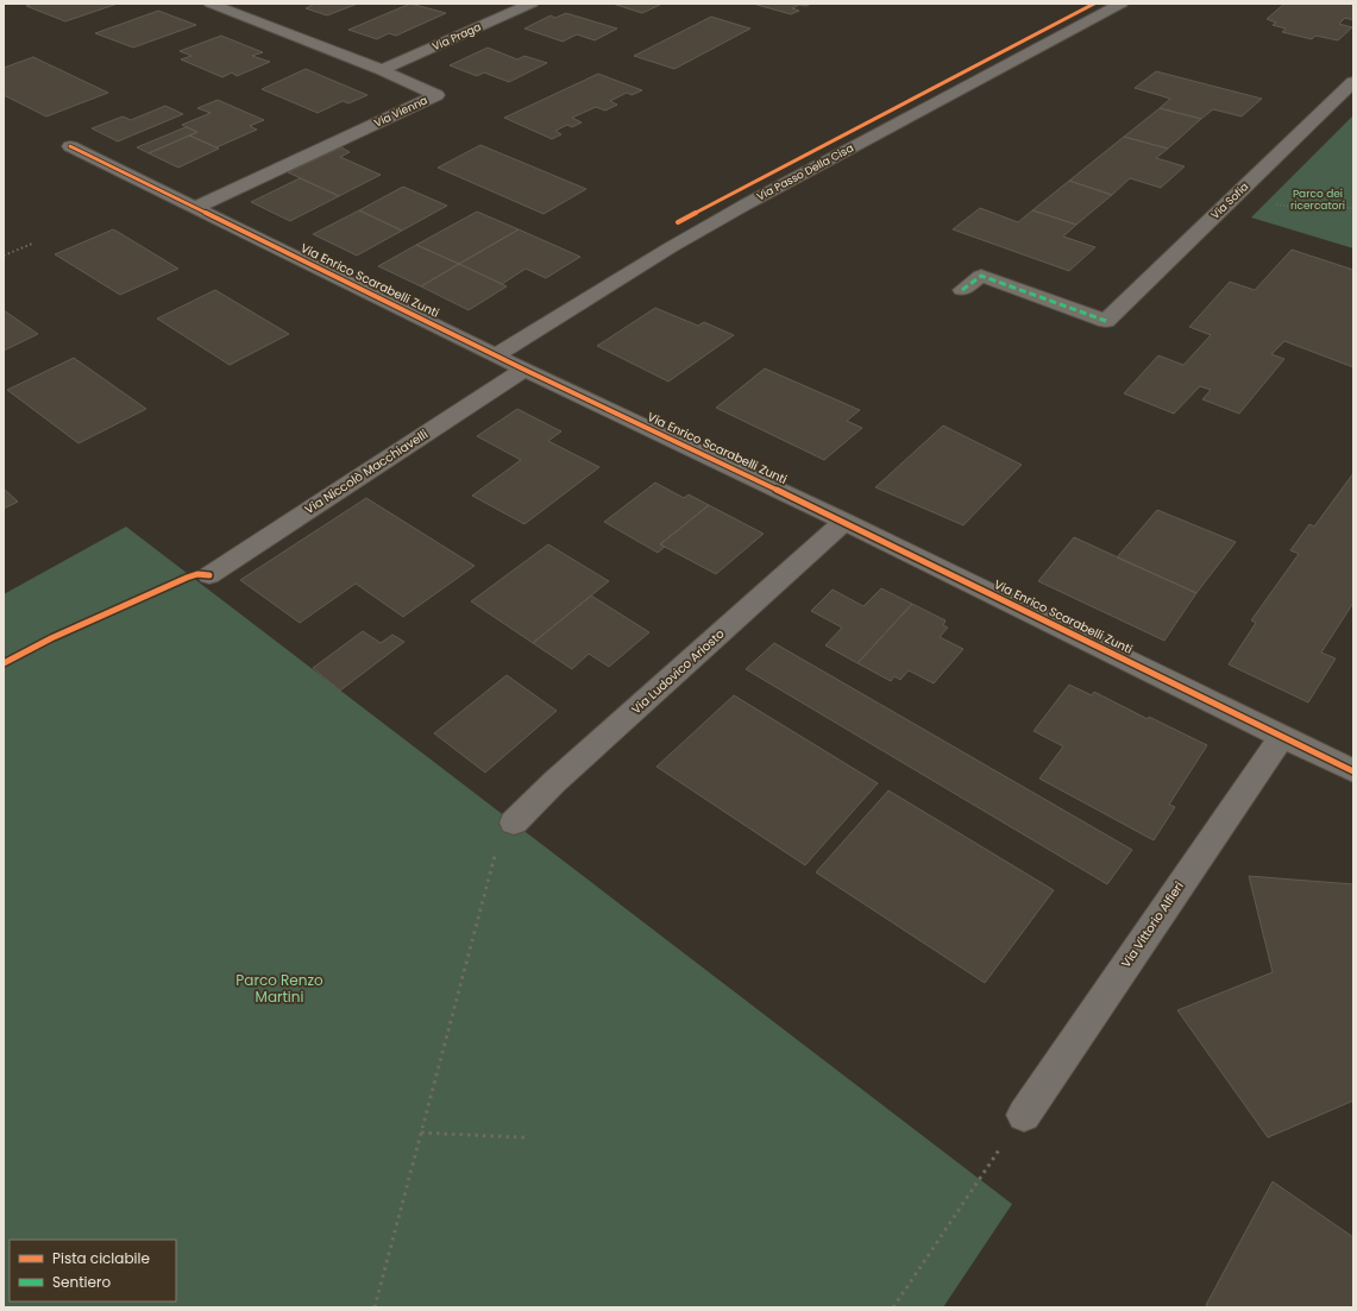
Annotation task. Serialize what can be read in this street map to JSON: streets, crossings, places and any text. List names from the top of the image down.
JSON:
{
  "streets": {
    "street": [
      "Via Praga",
      "Via Vienna",
      "Via Passo Della Cisa",
      "Via Sofia",
      "Via Enrico Scarabelli Zunti",
      "Via Niccolò Macchiavelli",
      "Via Ludovico Ariosto",
      "Via Vittorio Alfieri"
    ]
  },
  "crossings": [
    ["Via Praga", "Via Vienna"],
    ["Via Vienna", "Via Enrico Scarabelli Zunti"],
    ["Via Passo Della Cisa", "Via Enrico Scarabelli Zunti"],
    ["Via Enrico Scarabelli Zunti", "Via Niccolò Macchiavelli"],
    ["Via Enrico Scarabelli Zunti", "Via Ludovico Ariosto"],
    ["Via Enrico Scarabelli Zunti", "Via Vittorio Alfieri"]
  ],
  "parks": ["Parco dei ricercatori", "Parco Renzo Martini"],
  "legend": ["Pista ciclabile", "Sentiero"]
}
